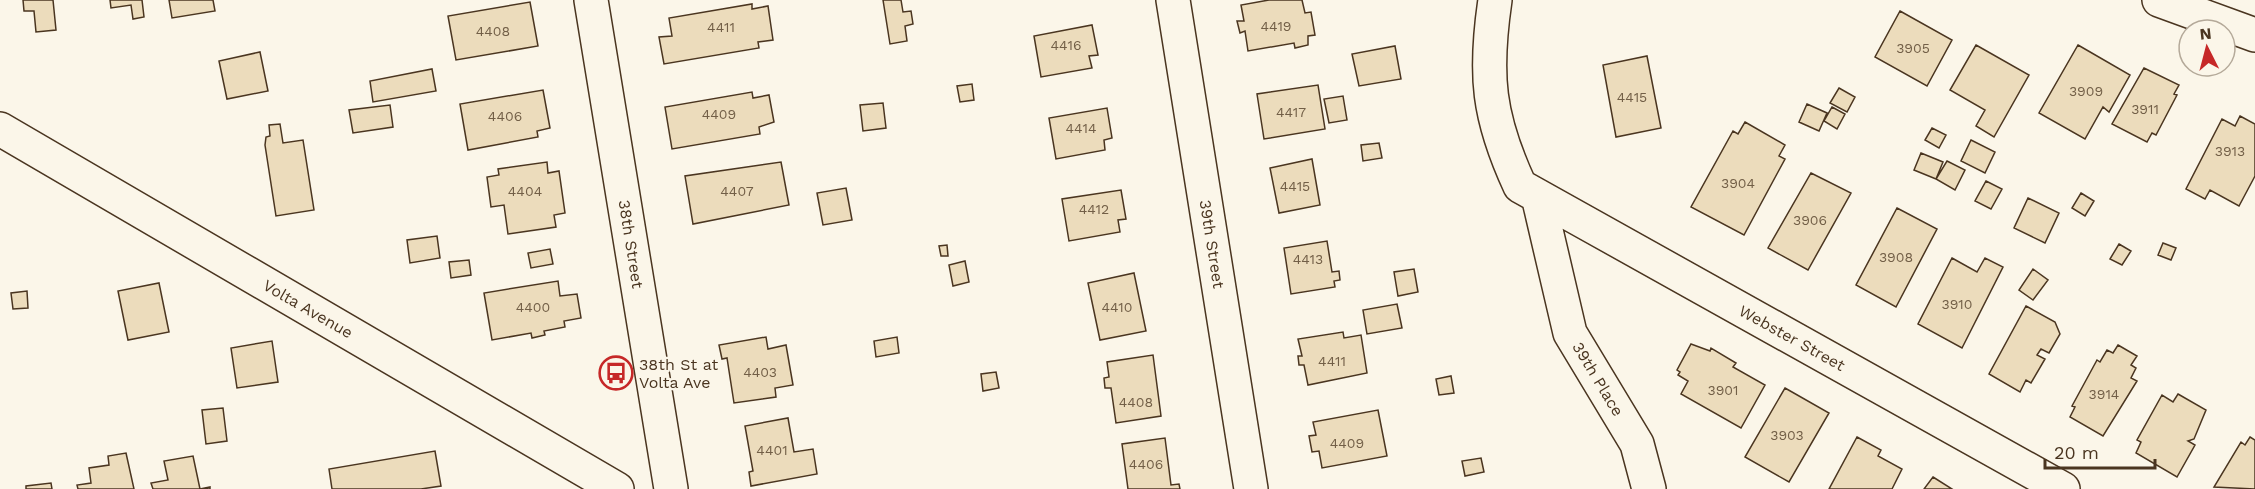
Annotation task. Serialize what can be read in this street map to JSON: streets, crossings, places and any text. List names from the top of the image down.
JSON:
{
  "streets": {
    "street": [
      "38th Street",
      "39th Street",
      "Volta Avenue",
      "Webster Street",
      "39th Place"
    ]
  },
  "crossings": [
    ["Webster Street", "39th Place"]
  ],
  "places": {
    "bus stop": ["38th St at Volta Ave"]
  },
  "house_numbers": [
    "4419",
    "4411",
    "4408",
    "4416",
    "3905",
    "3909",
    "4415",
    "3911",
    "4417",
    "4409",
    "4406",
    "4414",
    "3913",
    "3904",
    "4415",
    "4404",
    "4407",
    "4412",
    "3906",
    "3908",
    "4413",
    "3910",
    "4400",
    "4410",
    "4411",
    "4403",
    "3901",
    "3914",
    "4408",
    "3903",
    "4409",
    "4401",
    "4406"
  ],
  "scale_bar": "20 m",
  "north": "top"
}
